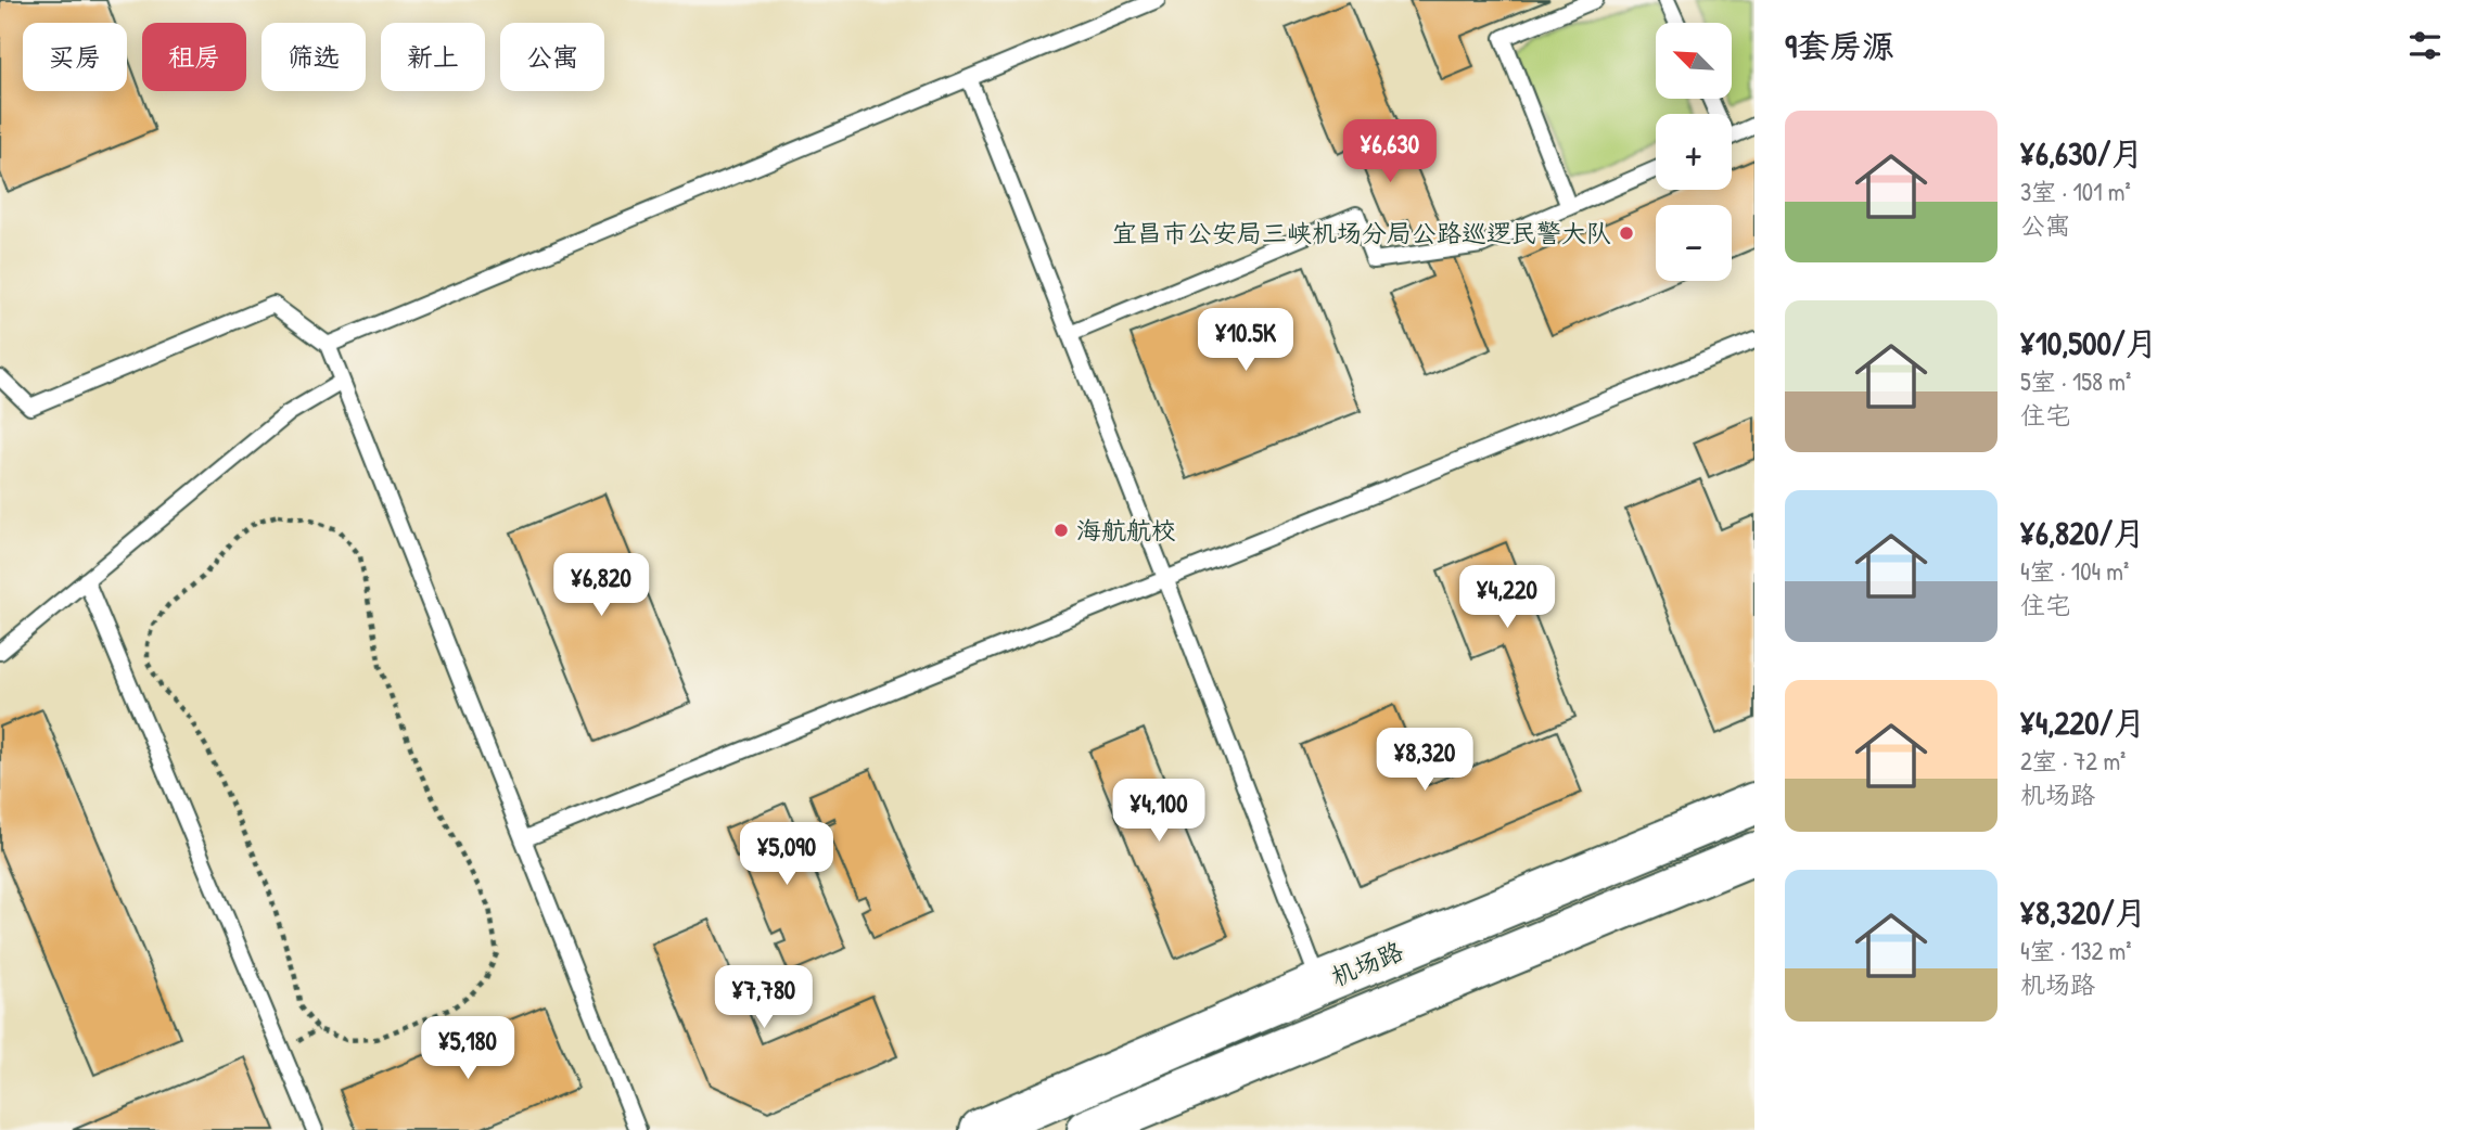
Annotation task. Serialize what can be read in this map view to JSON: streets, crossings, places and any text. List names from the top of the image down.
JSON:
{
  "streets": {
    "main road": ["机场路"]
  },
  "places": ["宜昌市公安局三峡机场分局公路巡逻民警大队", "海航航校"],
  "north": "top left",
  "page": {
    "heading": "9套房源",
    "map_buttons": ["+", "−"],
    "chip": [
      "买房",
      "租房",
      "筛选",
      "新上",
      "公寓"
    ],
    "list": [
      {
        "name": "¥6,630/月",
        "note": "3室 · 101 m² · 公寓"
      },
      {
        "name": "¥10,500/月",
        "note": "5室 · 158 m² · 住宅"
      },
      {
        "name": "¥6,820/月",
        "note": "4室 · 104 m² · 住宅"
      },
      {
        "name": "¥4,220/月",
        "note": "2室 · 72 m² · 机场路"
      },
      {
        "name": "¥8,320/月",
        "note": "4室 · 132 m² · 机场路"
      }
    ],
    "price": [
      "¥6,630",
      "¥10.5K",
      "¥6,820",
      "¥4,220",
      "¥8,320",
      "¥4,100",
      "¥5,090",
      "¥7,780",
      "¥5,180"
    ]
  }
}
